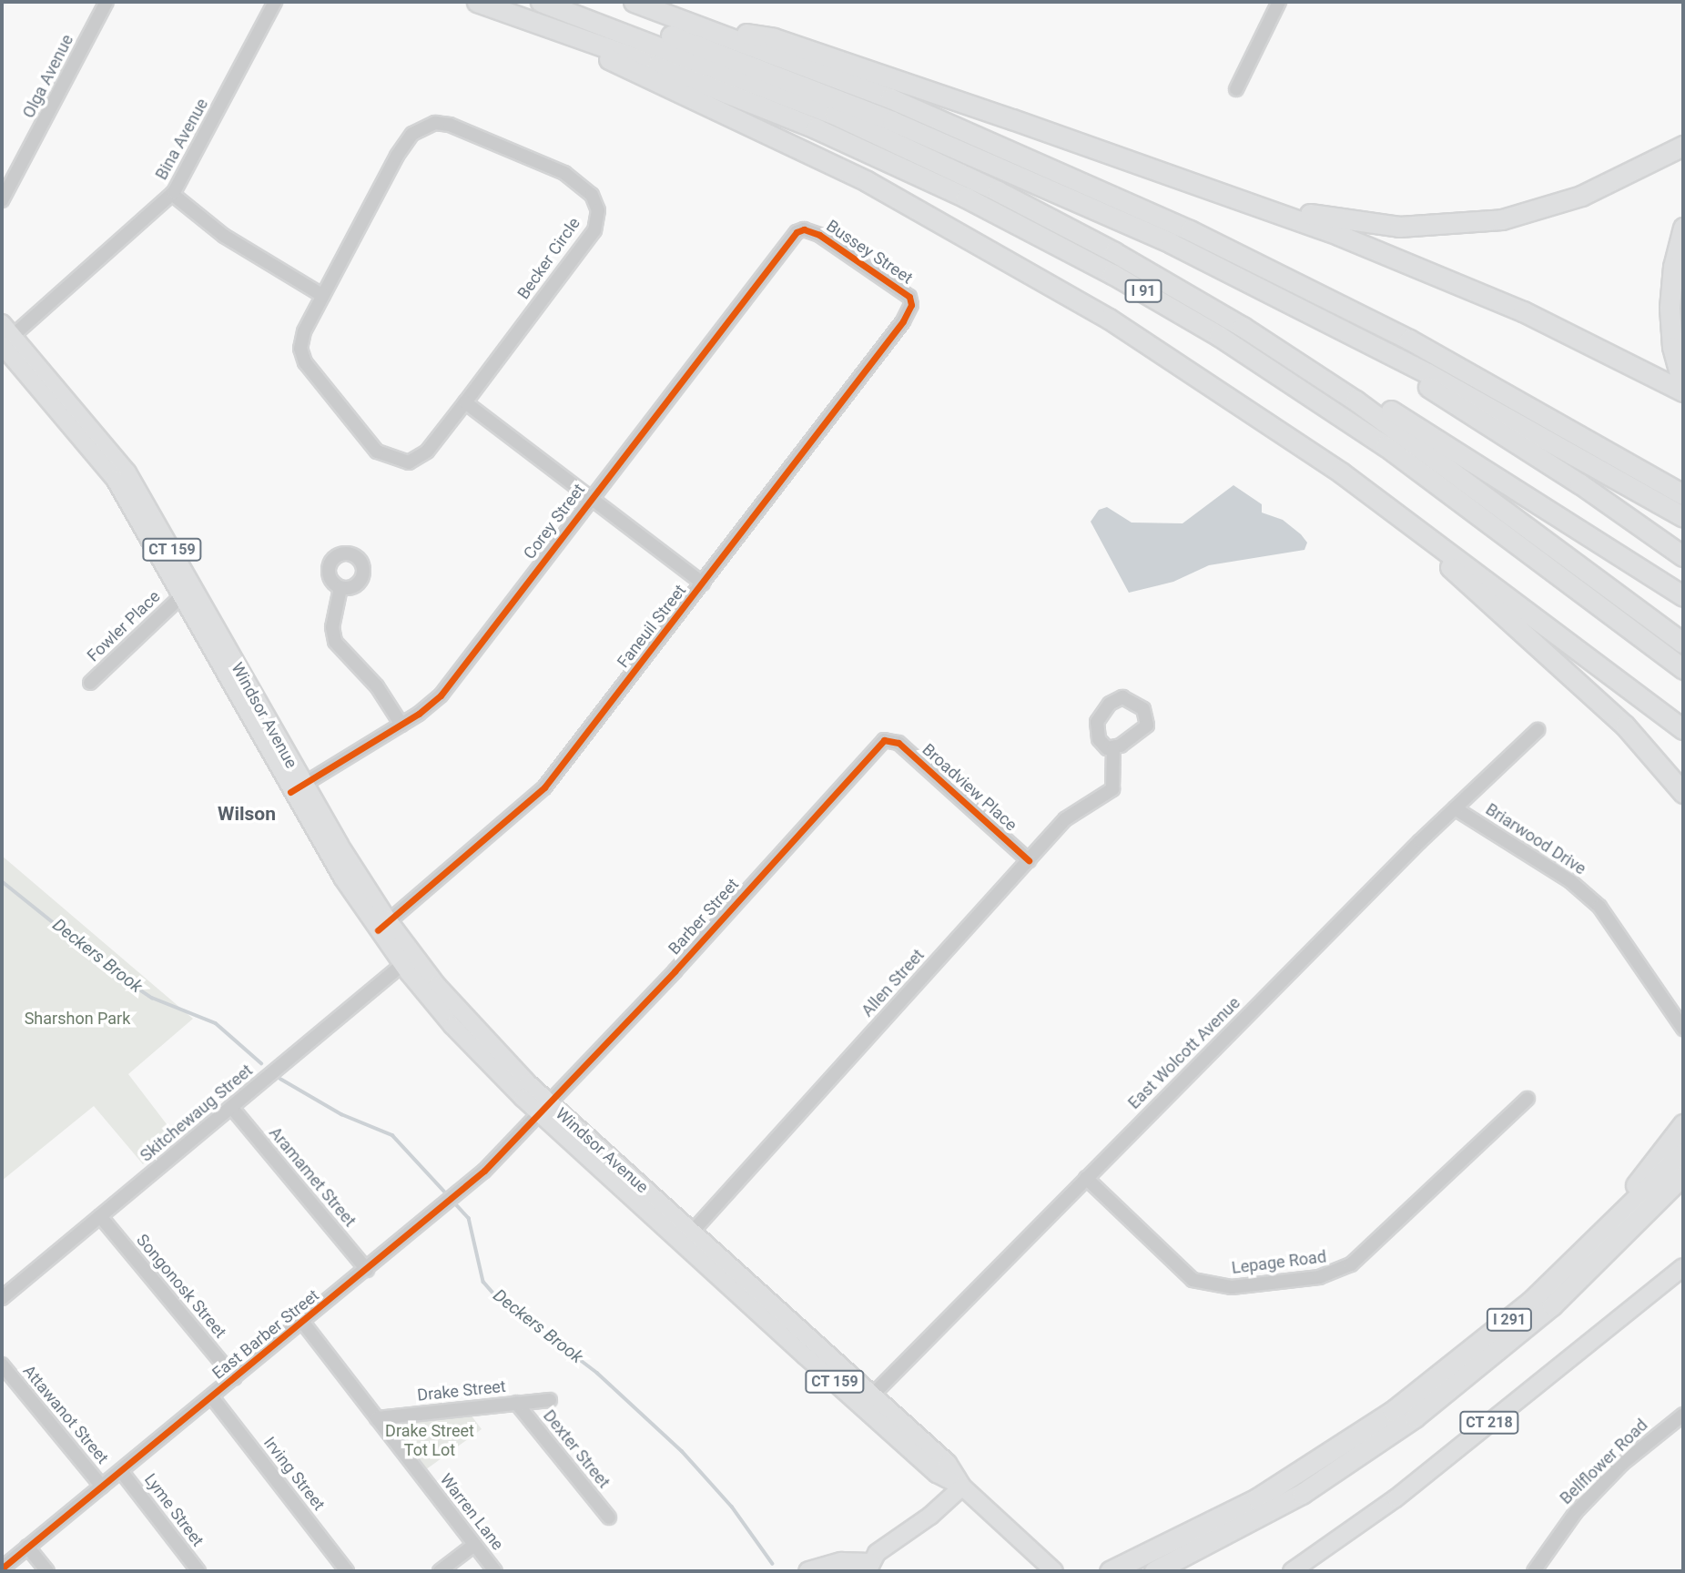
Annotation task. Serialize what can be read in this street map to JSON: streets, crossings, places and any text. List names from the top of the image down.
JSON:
{
  "streets": {
    "highway": ["I 91", "I 291"],
    "main road": ["CT 159", "Windsor Avenue", "CT 218"],
    "street": [
      "Olga Avenue",
      "Bina Avenue",
      "Bussey Street",
      "Becker Circle",
      "Corey Street",
      "Fowler Place",
      "Faneuil Street",
      "Broadview Place",
      "Briarwood Drive",
      "Barber Street",
      "Allen Street",
      "East Wolcott Avenue",
      "Skitchewaug Street",
      "Aramamet Street",
      "Lepage Road",
      "Songonosk Street",
      "East Barber Street",
      "Drake Street",
      "Attawanot Street",
      "Dexter Street",
      "Bellflower Road",
      "Irving Street",
      "Lyme Street",
      "Warren Lane"
    ]
  },
  "crossings": [
    ["Bina Avenue", "Windsor Avenue"],
    ["Bussey Street", "Corey Street"],
    ["Bussey Street", "Faneuil Street"],
    ["Corey Street", "Windsor Avenue"],
    ["Fowler Place", "Windsor Avenue"],
    ["Faneuil Street", "Windsor Avenue"],
    ["Windsor Avenue", "Barber Street"],
    ["Windsor Avenue", "Allen Street"],
    ["Windsor Avenue", "East Wolcott Avenue"],
    ["Windsor Avenue", "Skitchewaug Street"],
    ["Windsor Avenue", "East Barber Street"],
    ["Broadview Place", "Barber Street"],
    ["Broadview Place", "Allen Street"],
    ["Briarwood Drive", "East Wolcott Avenue"],
    ["Barber Street", "East Barber Street"],
    ["East Wolcott Avenue", "Lepage Road"],
    ["Skitchewaug Street", "Aramamet Street"],
    ["Skitchewaug Street", "Songonosk Street"],
    ["Aramamet Street", "East Barber Street"],
    ["Songonosk Street", "East Barber Street"],
    ["East Barber Street", "Attawanot Street"],
    ["East Barber Street", "Irving Street"],
    ["East Barber Street", "Lyme Street"],
    ["East Barber Street", "Warren Lane"],
    ["Drake Street", "Dexter Street"],
    ["Drake Street", "Warren Lane"]
  ],
  "districts": ["Wilson"],
  "water": ["Deckers Brook"],
  "parks": ["Sharshon Park", "Drake Street Tot Lot"]
}
